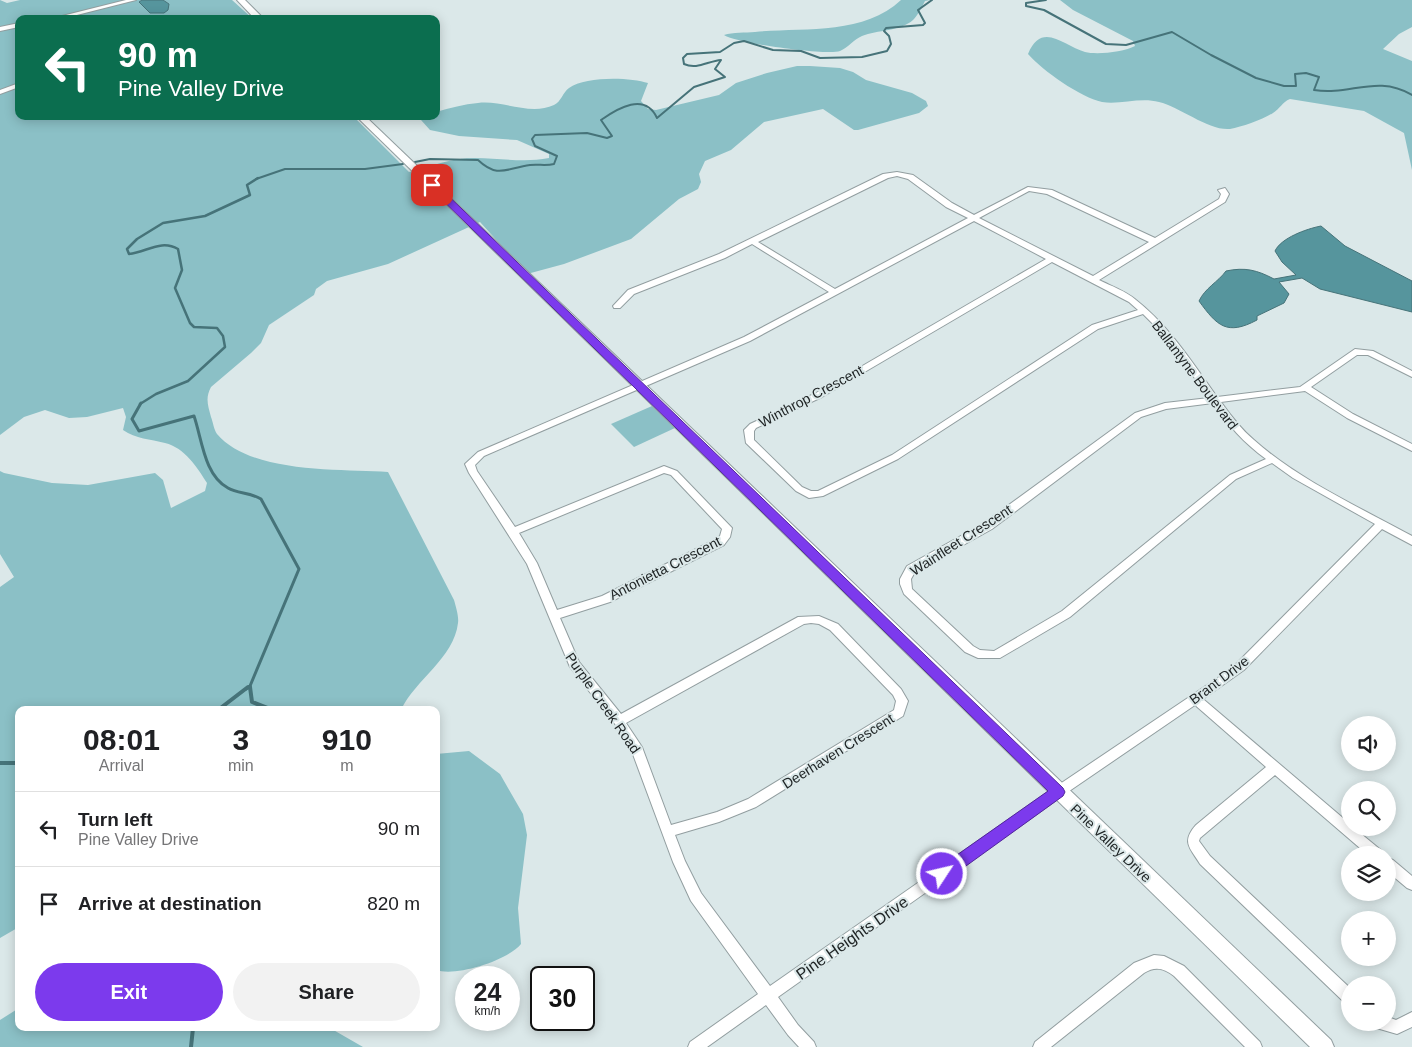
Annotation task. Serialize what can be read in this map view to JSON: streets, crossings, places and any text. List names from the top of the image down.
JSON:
{
  "streets": {
    "street": [
      "Ballantyne Boulevard",
      "Winthrop Crescent",
      "Wainfleet Crescent",
      "Antonietta Crescent",
      "Brant Drive",
      "Purple Creek Road",
      "Deerhaven Crescent",
      "Pine Valley Drive",
      "Pine Heights Drive"
    ]
  },
  "crossings": [
    ["Ballantyne Boulevard", "Winthrop Crescent"],
    ["Ballantyne Boulevard", "Wainfleet Crescent"],
    ["Ballantyne Boulevard", "Brant Drive"],
    ["Antonietta Crescent", "Purple Creek Road"],
    ["Brant Drive", "Pine Valley Drive"],
    ["Brant Drive", "Pine Heights Drive"],
    ["Purple Creek Road", "Deerhaven Crescent"],
    ["Purple Creek Road", "Pine Valley Drive"],
    ["Purple Creek Road", "Pine Heights Drive"],
    ["Pine Valley Drive", "Pine Heights Drive"]
  ],
  "page": {
    "turn": ["90 m", "Pine Valley Drive"],
    "eta": [
      "08:01",
      "Arrival",
      "3",
      "min",
      "910",
      "m"
    ],
    "map_buttons": ["+", "−"],
    "list": [
      {
        "name": "Turn left",
        "note": "Pine Valley Drive",
        "value": "90 m"
      },
      {
        "name": "Arrive at destination",
        "value": "820 m"
      }
    ],
    "buttons": ["Exit", "Share"],
    "speed": "24 km/h",
    "limit": "30"
  }
}
